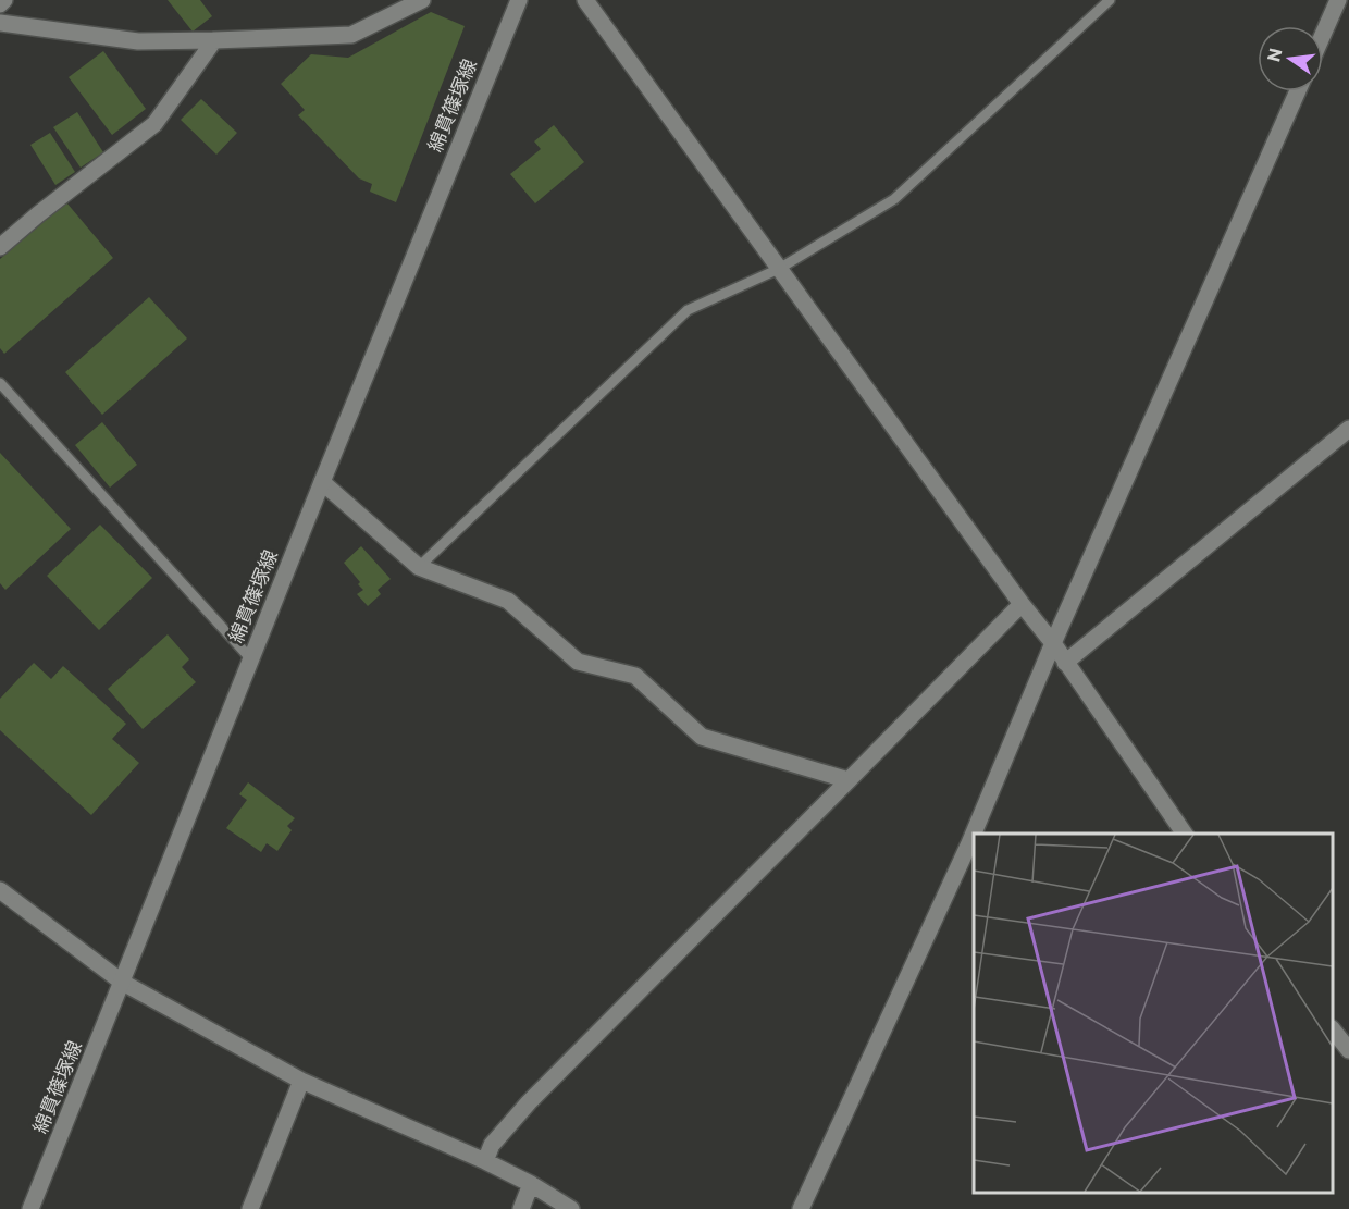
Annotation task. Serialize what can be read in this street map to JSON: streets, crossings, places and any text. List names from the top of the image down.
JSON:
{
  "streets": {
    "street": ["綿貫篠塚線"]
  },
  "north": "left"
}
